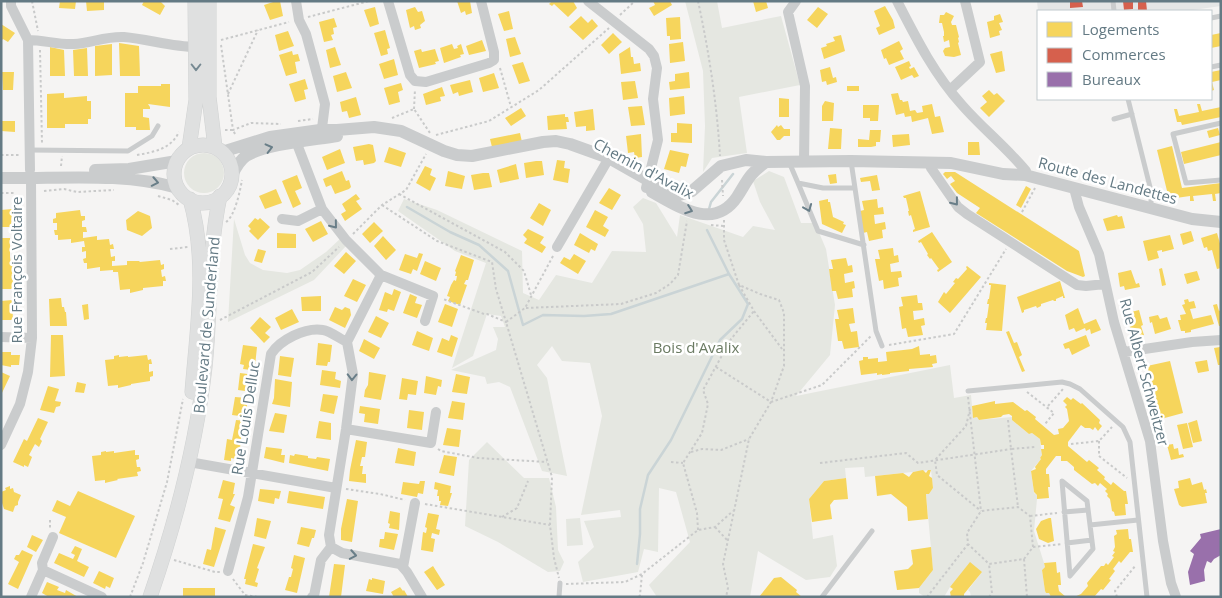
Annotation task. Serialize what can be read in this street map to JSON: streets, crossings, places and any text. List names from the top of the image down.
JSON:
{
  "streets": {
    "main road": ["Boulevard de Sunderland"],
    "street": [
      "Chemin d'Avalix",
      "Route des Landettes",
      "Rue François Voltaire",
      "Rue Albert Schweitzer",
      "Rue Louis Delluc"
    ]
  },
  "crossings": [
    ["Chemin d'Avalix", "Route des Landettes"],
    ["Chemin d'Avalix", "Boulevard de Sunderland"],
    ["Route des Landettes", "Rue Albert Schweitzer"]
  ],
  "parks": ["Bois d'Avalix"],
  "legend": ["Logements", "Commerces", "Bureaux"]
}
